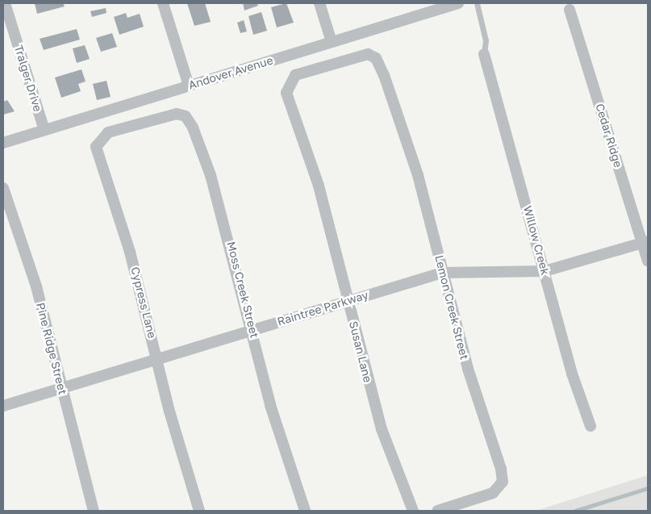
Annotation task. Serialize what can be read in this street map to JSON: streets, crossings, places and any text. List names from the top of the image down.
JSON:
{
  "streets": {
    "street": [
      "Andover Avenue",
      "Tralger Drive",
      "Cedar Ridge",
      "Willow Creek",
      "Moss Creek Street",
      "Cypress Lane",
      "Lemon Creek Street",
      "Raintree Parkway",
      "Pine Ridge Street",
      "Susan Lane"
    ]
  },
  "crossings": [
    ["Andover Avenue", "Tralger Drive"],
    ["Cedar Ridge", "Raintree Parkway"],
    ["Willow Creek", "Raintree Parkway"],
    ["Moss Creek Street", "Cypress Lane"],
    ["Moss Creek Street", "Raintree Parkway"],
    ["Cypress Lane", "Raintree Parkway"],
    ["Lemon Creek Street", "Raintree Parkway"],
    ["Lemon Creek Street", "Susan Lane"],
    ["Raintree Parkway", "Pine Ridge Street"],
    ["Raintree Parkway", "Susan Lane"]
  ]
}
